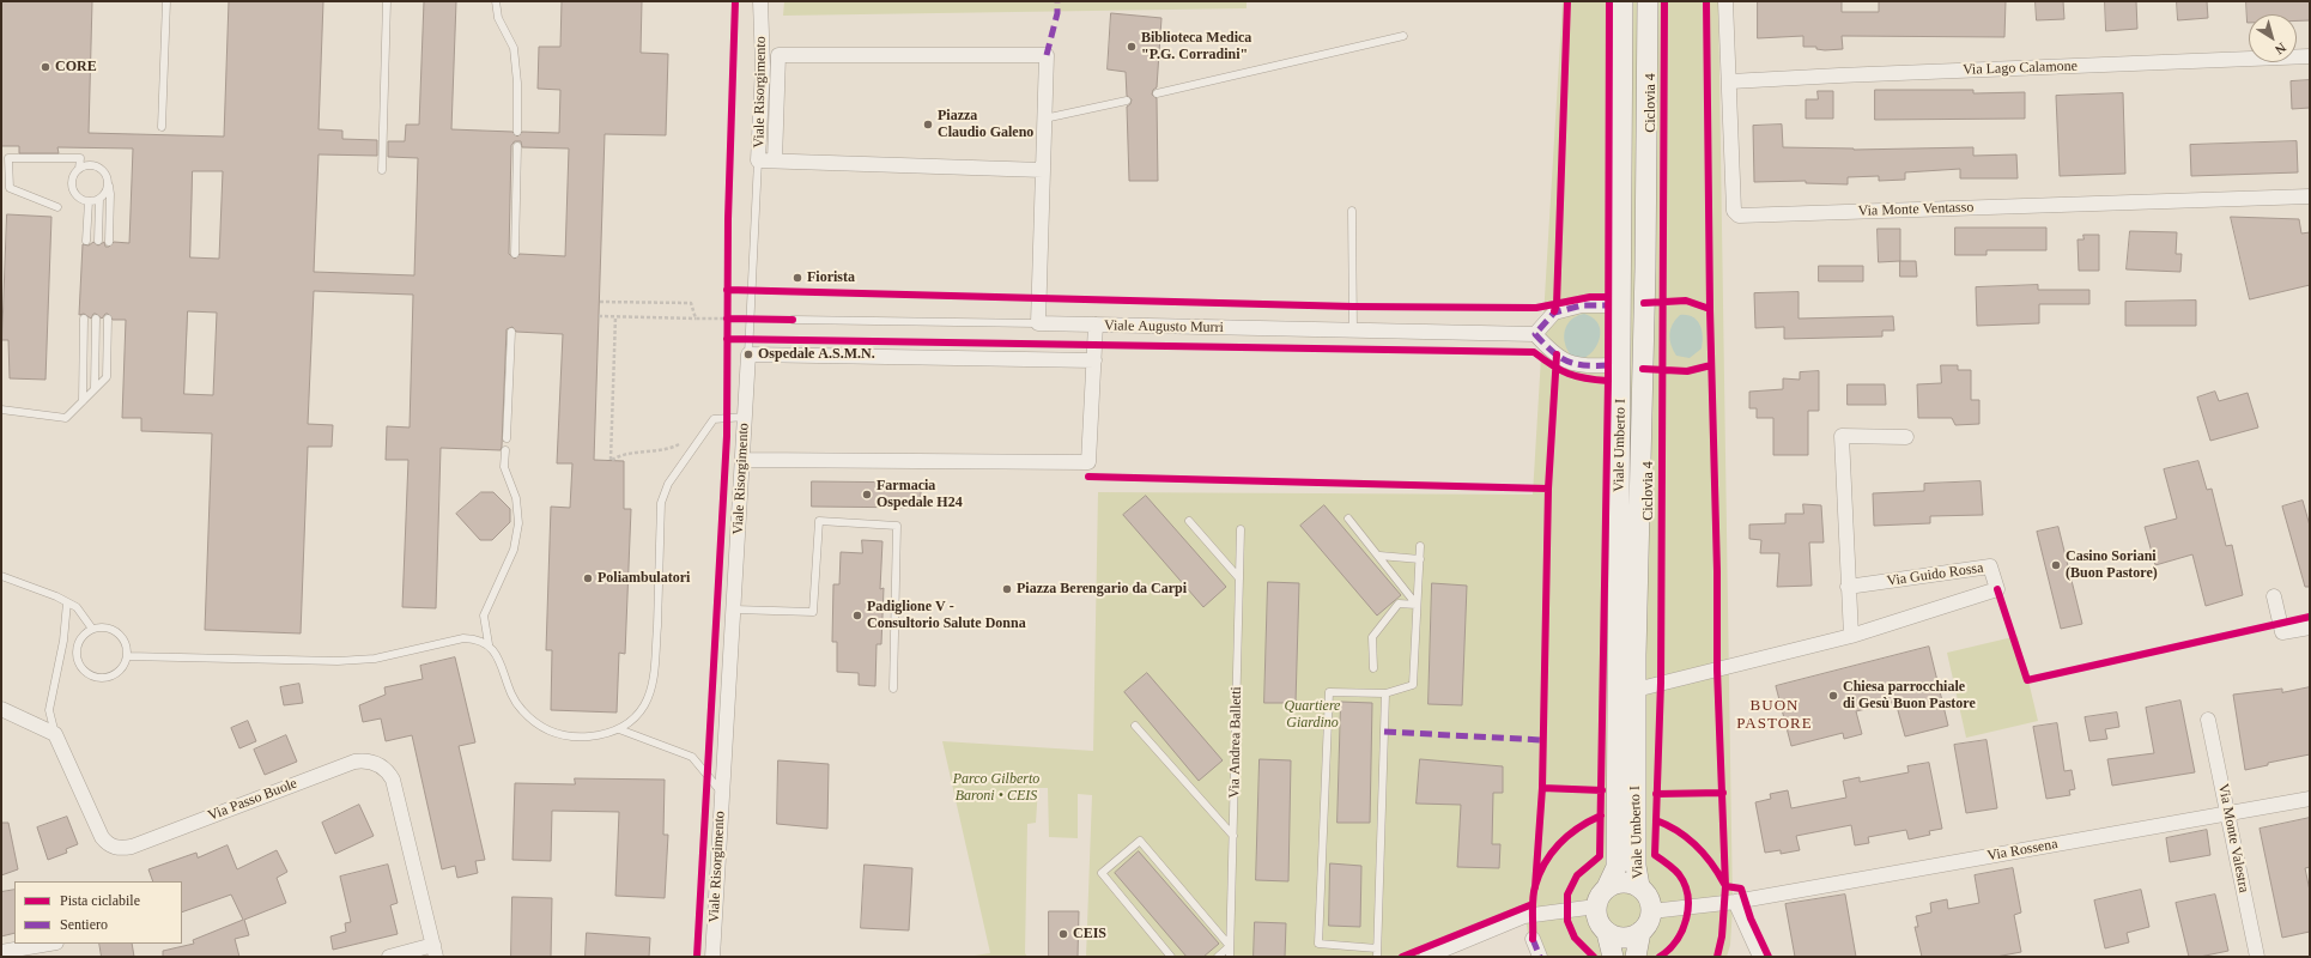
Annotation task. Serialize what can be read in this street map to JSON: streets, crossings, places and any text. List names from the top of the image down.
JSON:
{
  "streets": {
    "main road": ["Viale Umberto I"],
    "street": [
      "Via Lago Calamone",
      "Viale Risorgimento",
      "Via Monte Ventasso",
      "Viale Augusto Murri",
      "Via Guido Rossa",
      "Via Passo Buole",
      "Via Monte Valestra",
      "Via Rossena"
    ],
    "lane": ["Via Andrea Balletti"],
    "cycle path": ["Ciclovia 4"]
  },
  "crossings": [
    ["Via Lago Calamone", "Via Monte Ventasso"],
    ["Viale Umberto I", "Via Guido Rossa"],
    ["Viale Umberto I", "Via Rossena"],
    ["Via Monte Valestra", "Via Rossena"]
  ],
  "districts": ["BUON PASTORE"],
  "parks": ["Quartiere Giardino", "Parco Gilberto Baroni • CEIS"],
  "places": [
    "Biblioteca Medica \"P.G. Corradini\"",
    "CORE",
    "Piazza Claudio Galeno",
    "Fiorista",
    "Ospedale A.S.M.N.",
    "Farmacia Ospedale H24",
    "Casino Soriani (Buon Pastore)",
    "Poliambulatori",
    "Piazza Berengario da Carpi",
    "Padiglione V - Consultorio Salute Donna",
    "Chiesa parrocchiale di Gesù Buon Pastore",
    "CEIS"
  ],
  "legend": ["Pista ciclabile", "Sentiero"],
  "north": "bottom right"
}
